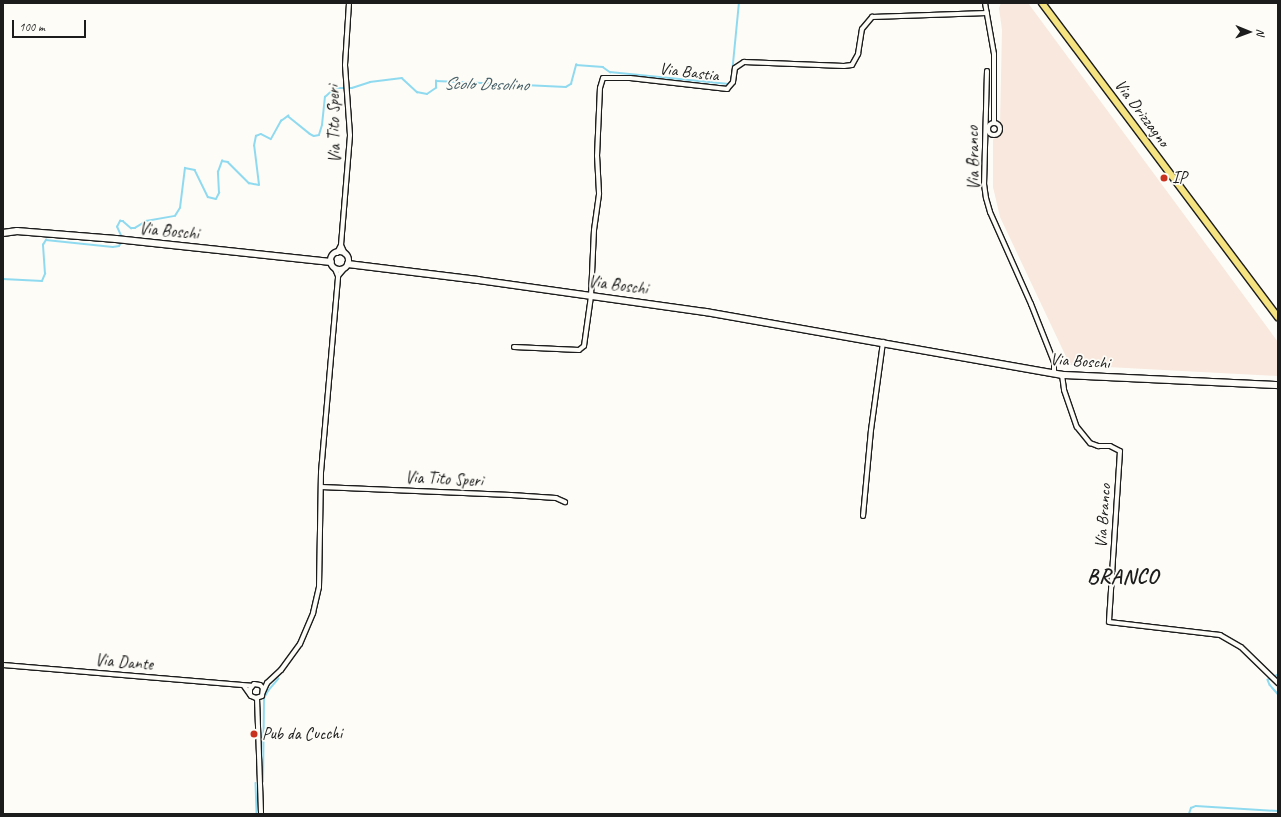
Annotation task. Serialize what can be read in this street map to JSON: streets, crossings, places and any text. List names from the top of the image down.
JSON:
{
  "streets": {
    "main road": ["Via Drizzagno"],
    "street": [
      "Via Bastia",
      "Via Tito Speri",
      "Via Branco",
      "Via Boschi",
      "Via Dante"
    ]
  },
  "crossings": [
    ["Via Bastia", "Via Boschi"],
    ["Via Tito Speri", "Via Boschi"],
    ["Via Branco", "Via Boschi"]
  ],
  "districts": ["BRANCO"],
  "water": ["Scolo Desolino"],
  "places": ["IP", "Pub da Cucchi"],
  "scale_bar": "100 m",
  "north": "right"
}
